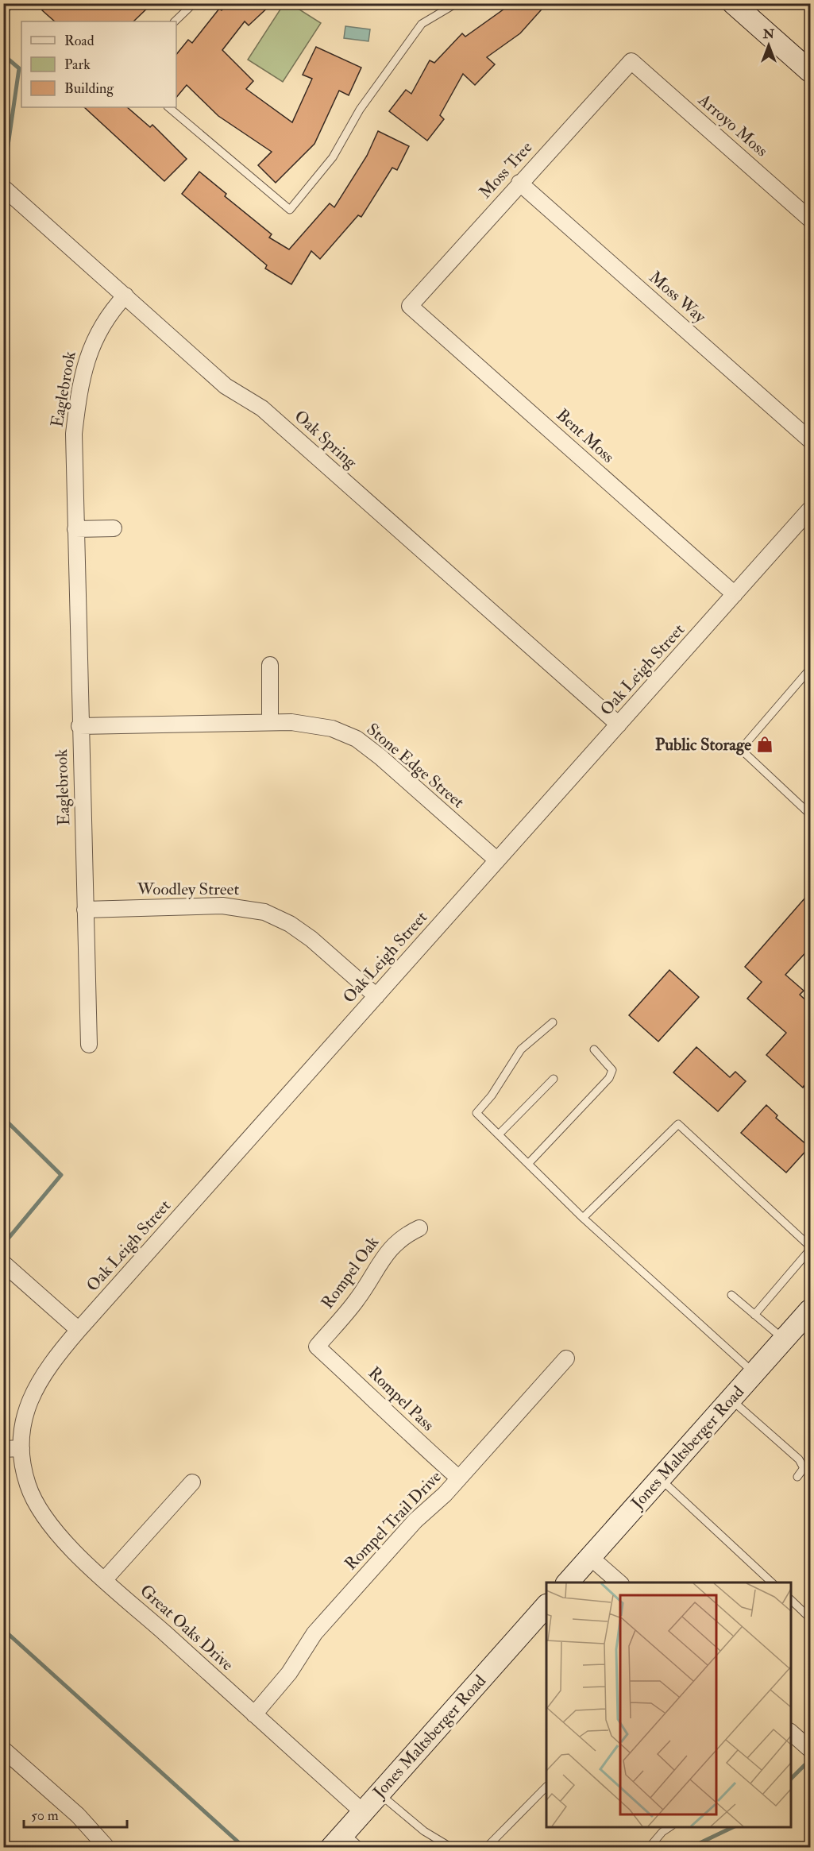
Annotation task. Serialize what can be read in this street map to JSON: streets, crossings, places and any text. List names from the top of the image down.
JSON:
{
  "streets": {
    "main road": ["Jones Maltsberger Road"],
    "street": [
      "Arroyo Moss",
      "Moss Tree",
      "Moss Way",
      "Eaglebrook",
      "Bent Moss",
      "Oak Spring",
      "Oak Leigh Street",
      "Stone Edge Street",
      "Woodley Street",
      "Rompel Oak",
      "Rompel Pass",
      "Rompel Trail Drive",
      "Great Oaks Drive"
    ]
  },
  "crossings": [
    ["Arroyo Moss", "Moss Tree"],
    ["Moss Tree", "Moss Way"],
    ["Moss Tree", "Bent Moss"],
    ["Eaglebrook", "Oak Spring"],
    ["Eaglebrook", "Stone Edge Street"],
    ["Eaglebrook", "Woodley Street"],
    ["Bent Moss", "Oak Leigh Street"],
    ["Oak Spring", "Oak Leigh Street"],
    ["Oak Leigh Street", "Stone Edge Street"],
    ["Oak Leigh Street", "Woodley Street"],
    ["Oak Leigh Street", "Great Oaks Drive"],
    ["Rompel Oak", "Rompel Pass"],
    ["Rompel Pass", "Rompel Trail Drive"],
    ["Jones Maltsberger Road", "Great Oaks Drive"],
    ["Rompel Trail Drive", "Great Oaks Drive"]
  ],
  "places": {
    "shop": ["Public Storage"]
  },
  "legend": ["Road", "Park", "Building"],
  "scale_bar": "50 m",
  "north": "top"
}
